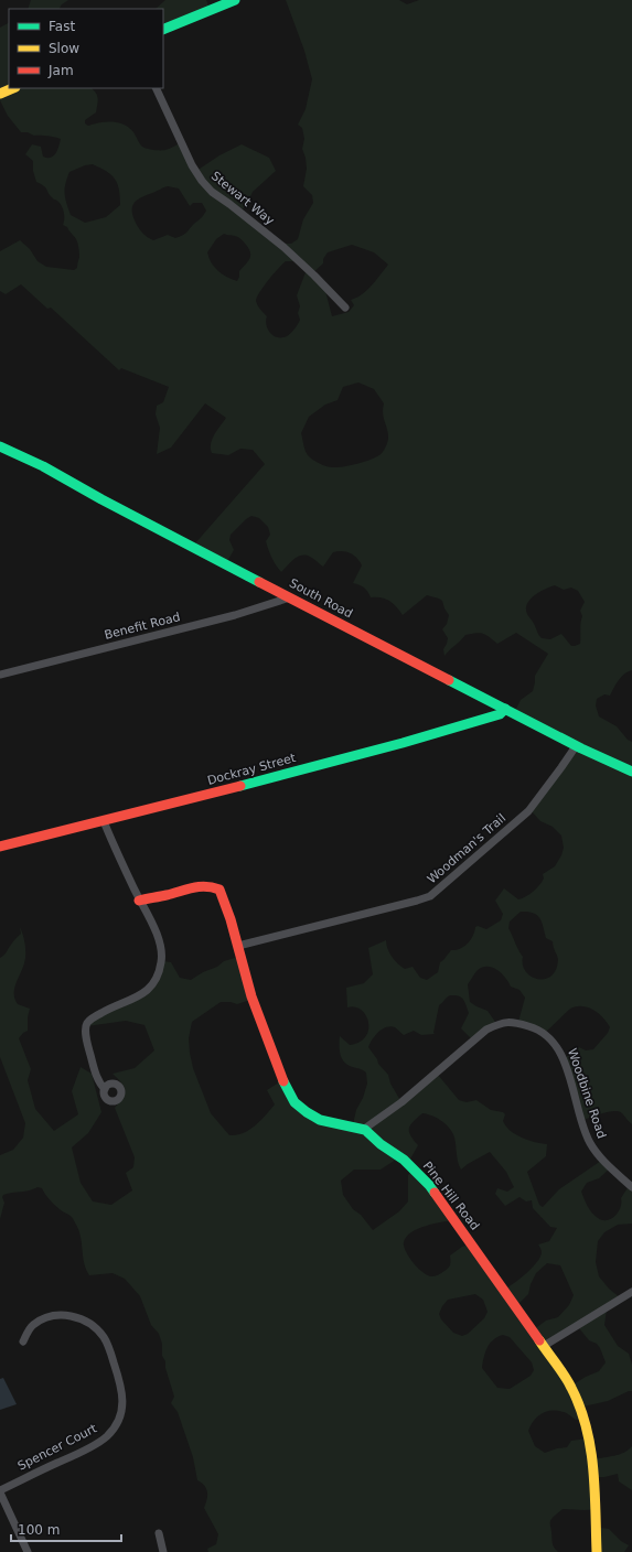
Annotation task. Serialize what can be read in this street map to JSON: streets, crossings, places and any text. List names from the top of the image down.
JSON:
{
  "streets": {
    "street": [
      "Stewart Way",
      "South Road",
      "Benefit Road",
      "Dockray Street",
      "Woodman's Trail",
      "Woodbine Road",
      "Pine Hill Road",
      "Spencer Court"
    ]
  },
  "crossings": [
    ["South Road", "Benefit Road"],
    ["South Road", "Dockray Street"],
    ["South Road", "Woodman's Trail"],
    ["Woodman's Trail", "Pine Hill Road"],
    ["Woodbine Road", "Pine Hill Road"]
  ],
  "legend": ["Fast", "Slow", "Jam"],
  "scale_bar": "100 m"
}
